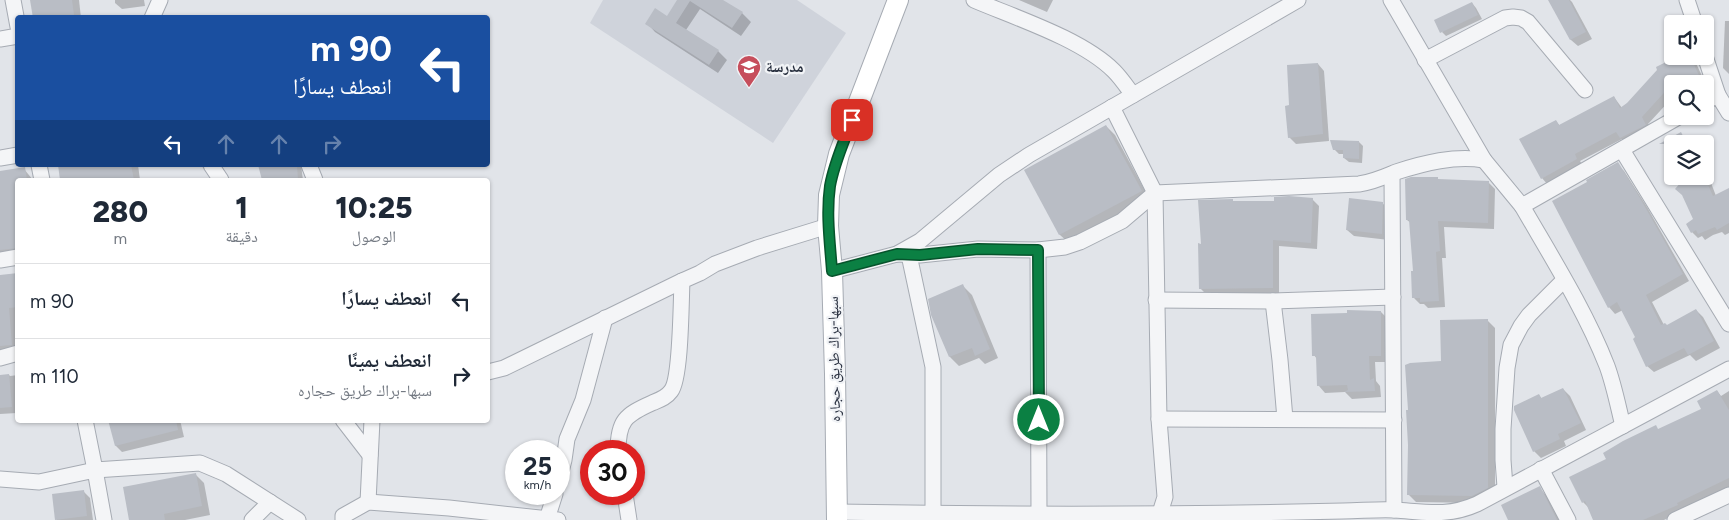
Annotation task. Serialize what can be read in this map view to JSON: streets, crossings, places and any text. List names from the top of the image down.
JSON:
{
  "streets": {
    "main road": ["سبها-براك طريق حجاره"]
  },
  "places": {
    "school or university": ["مدرسة"]
  },
  "page": {
    "turn": ["90 m", "انعطف يسارًا"],
    "eta": [
      "10:25",
      "الوصول",
      "1",
      "دقيقة",
      "280",
      "m"
    ],
    "list": [
      {
        "name": "انعطف يسارًا",
        "value": "90 m"
      },
      {
        "name": "انعطف يمينًا",
        "note": "سبها-براك طريق حجاره",
        "value": "110 m"
      }
    ],
    "speed": "25 km/h",
    "limit": "30"
  }
}
